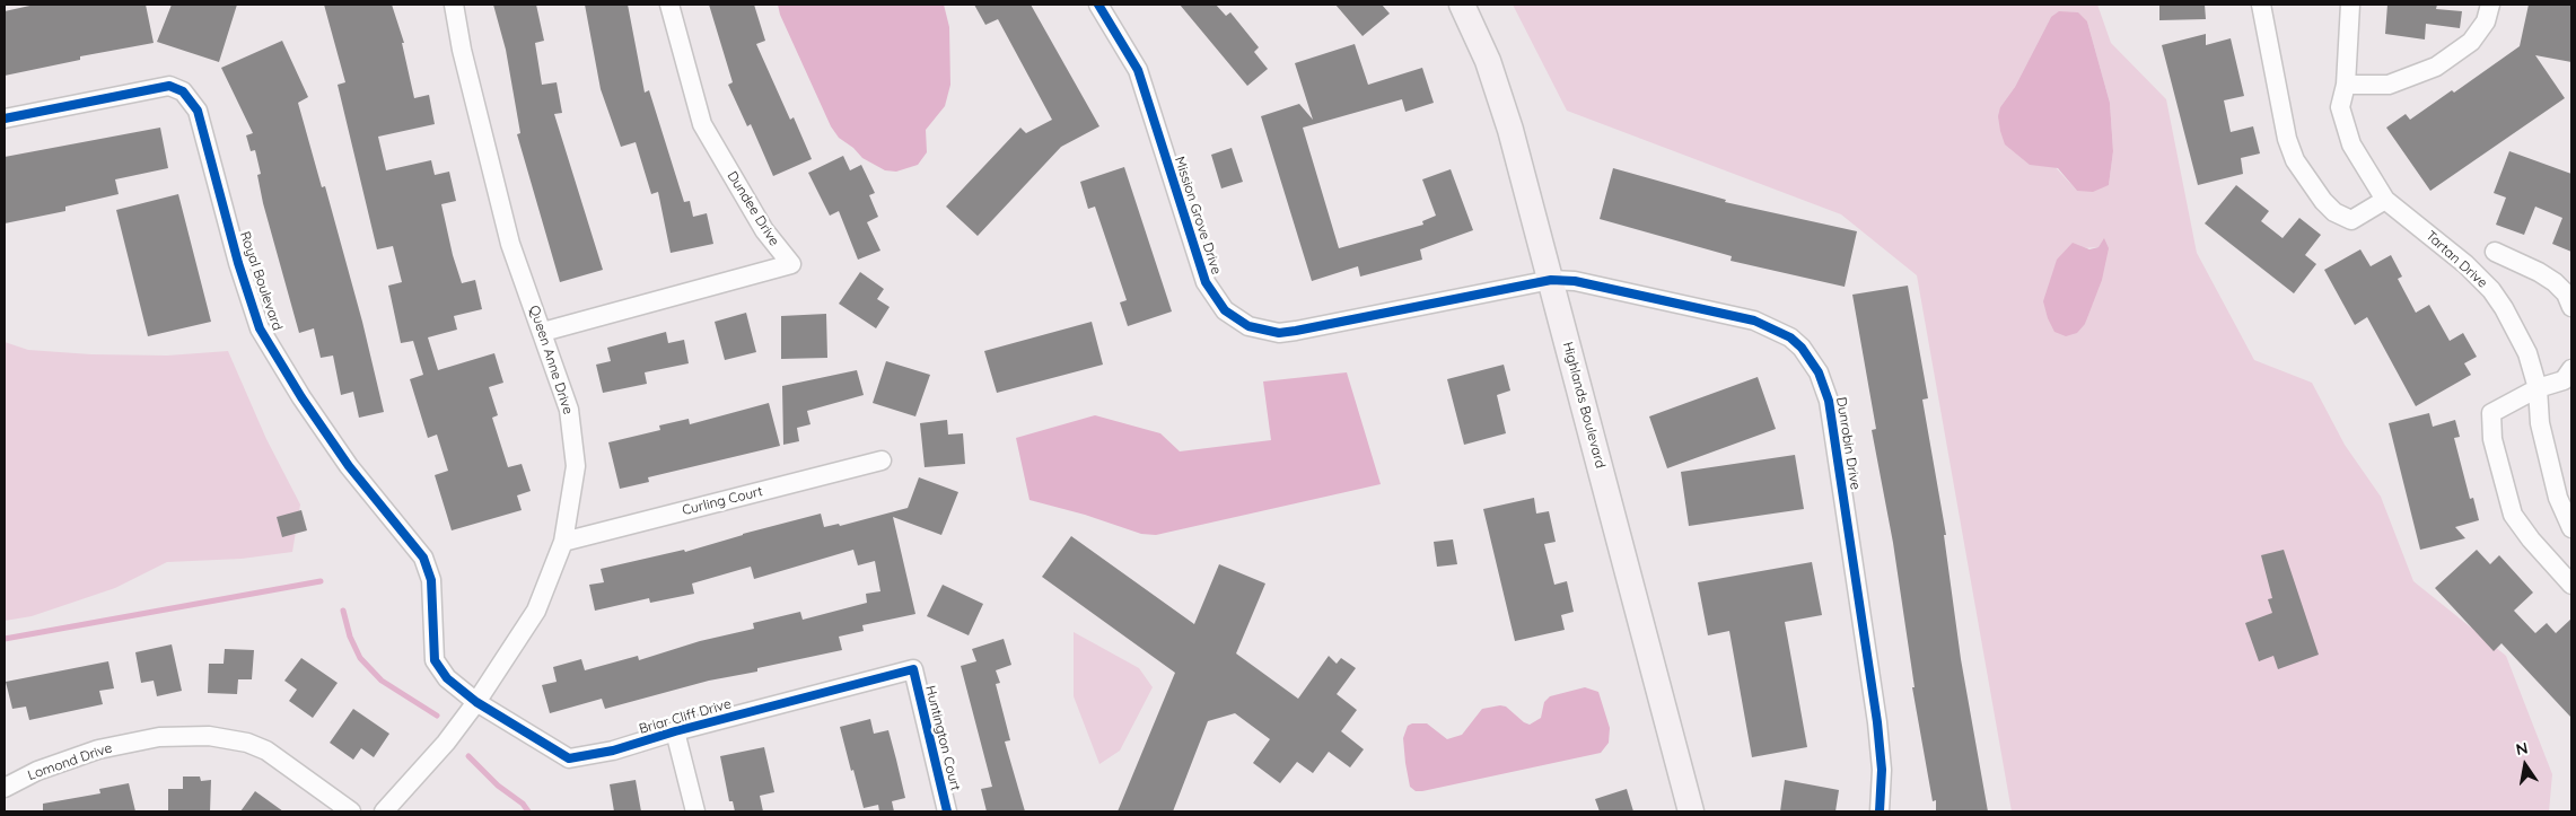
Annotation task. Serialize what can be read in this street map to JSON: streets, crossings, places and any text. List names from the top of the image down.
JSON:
{
  "streets": {
    "street": [
      "Dundee Drive",
      "Mission Grove Drive",
      "Tartan Drive",
      "Royal Boulevard",
      "Queen Anne Drive",
      "Highlands Boulevard",
      "Dunrobin Drive",
      "Curling Court",
      "Briar Cliff Drive",
      "Huntington Court",
      "Lomond Drive"
    ]
  },
  "crossings": [
    ["Dundee Drive", "Queen Anne Drive"],
    ["Mission Grove Drive", "Highlands Boulevard"],
    ["Mission Grove Drive", "Dunrobin Drive"],
    ["Royal Boulevard", "Queen Anne Drive"],
    ["Royal Boulevard", "Briar Cliff Drive"],
    ["Queen Anne Drive", "Curling Court"],
    ["Queen Anne Drive", "Briar Cliff Drive"],
    ["Highlands Boulevard", "Dunrobin Drive"],
    ["Briar Cliff Drive", "Huntington Court"]
  ],
  "north": "top"
}
